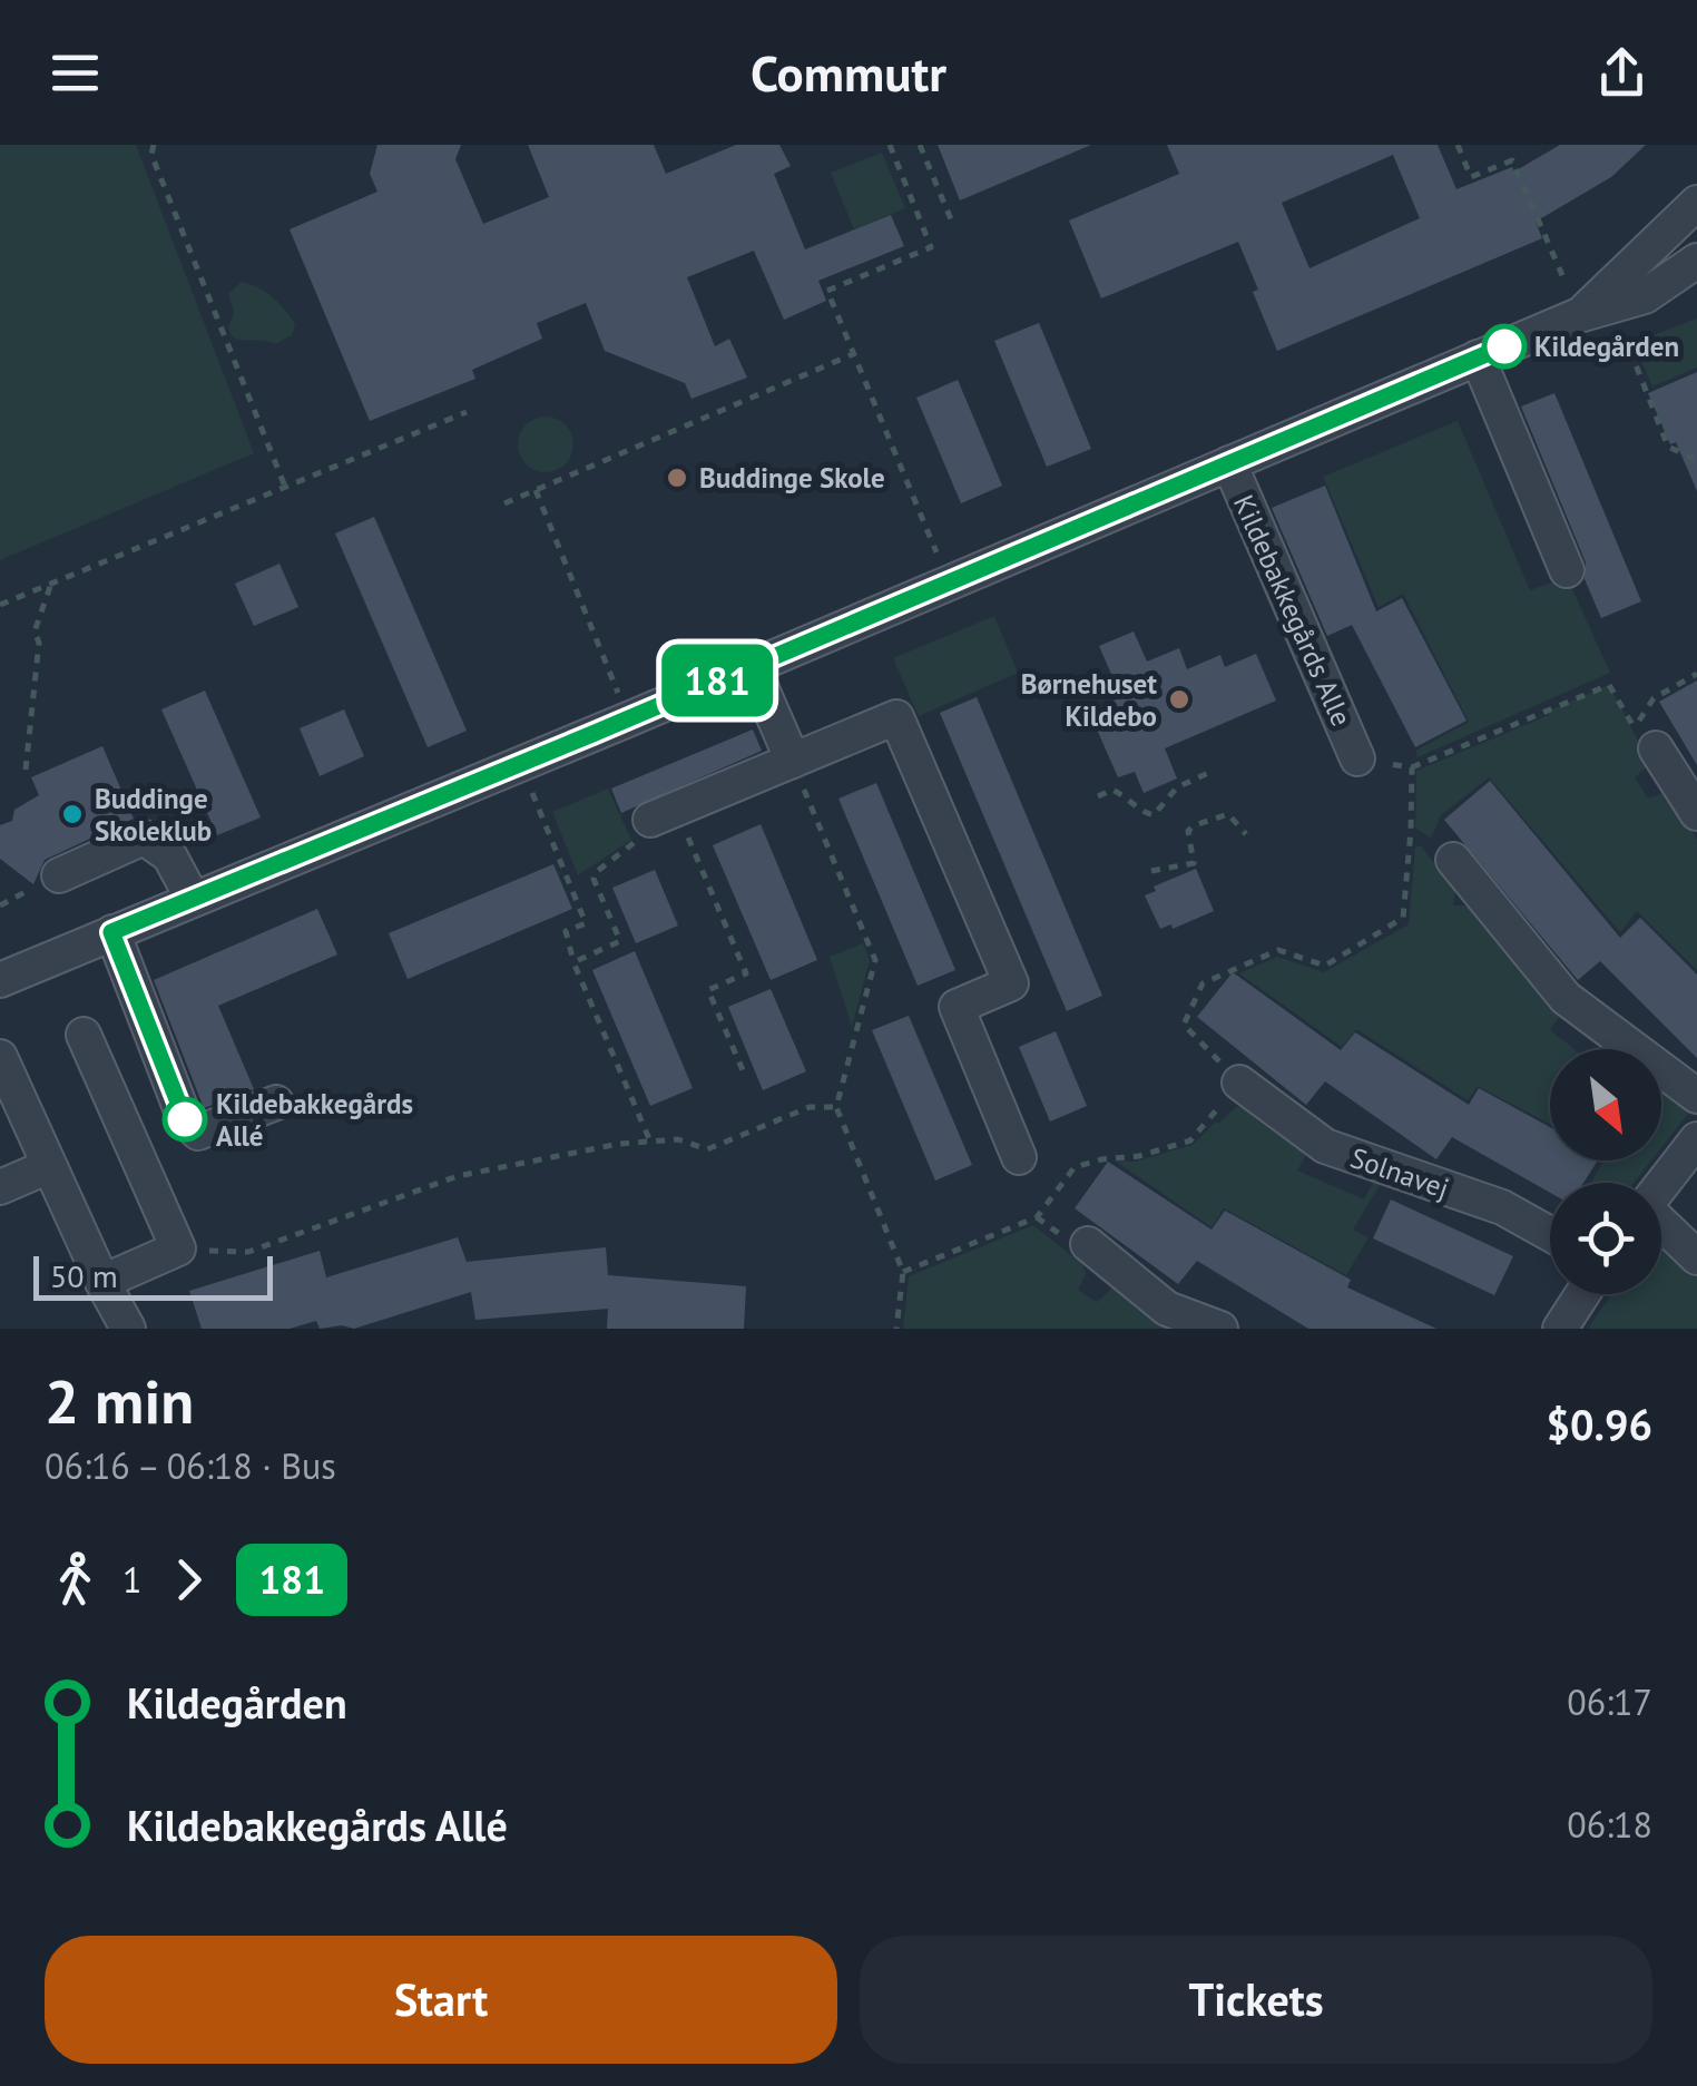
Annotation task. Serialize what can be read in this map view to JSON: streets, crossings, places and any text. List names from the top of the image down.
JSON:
{
  "streets": {
    "street": ["Kildebakkegårds Alle", "Solnavej"]
  },
  "places": [
    "Kildegården",
    "Buddinge Skole",
    "Børnehuset Kildebo",
    "Buddinge Skoleklub",
    "Kildebakkegårds Allé"
  ],
  "lines": ["bus line 181"],
  "scale_bar": "50 m",
  "north": "bottom right",
  "page": {
    "header": "Commutr",
    "on_map": "181",
    "scale": "50 m",
    "heading": ["2 min", "06:16 – 06:18 · Bus", "$0.96"],
    "legs": ["1", "181"],
    "list": [
      {
        "name": "Kildegården",
        "value": "06:17"
      },
      {
        "name": "Kildebakkegårds Allé",
        "value": "06:18"
      }
    ],
    "buttons": ["Start", "Tickets"]
  }
}
